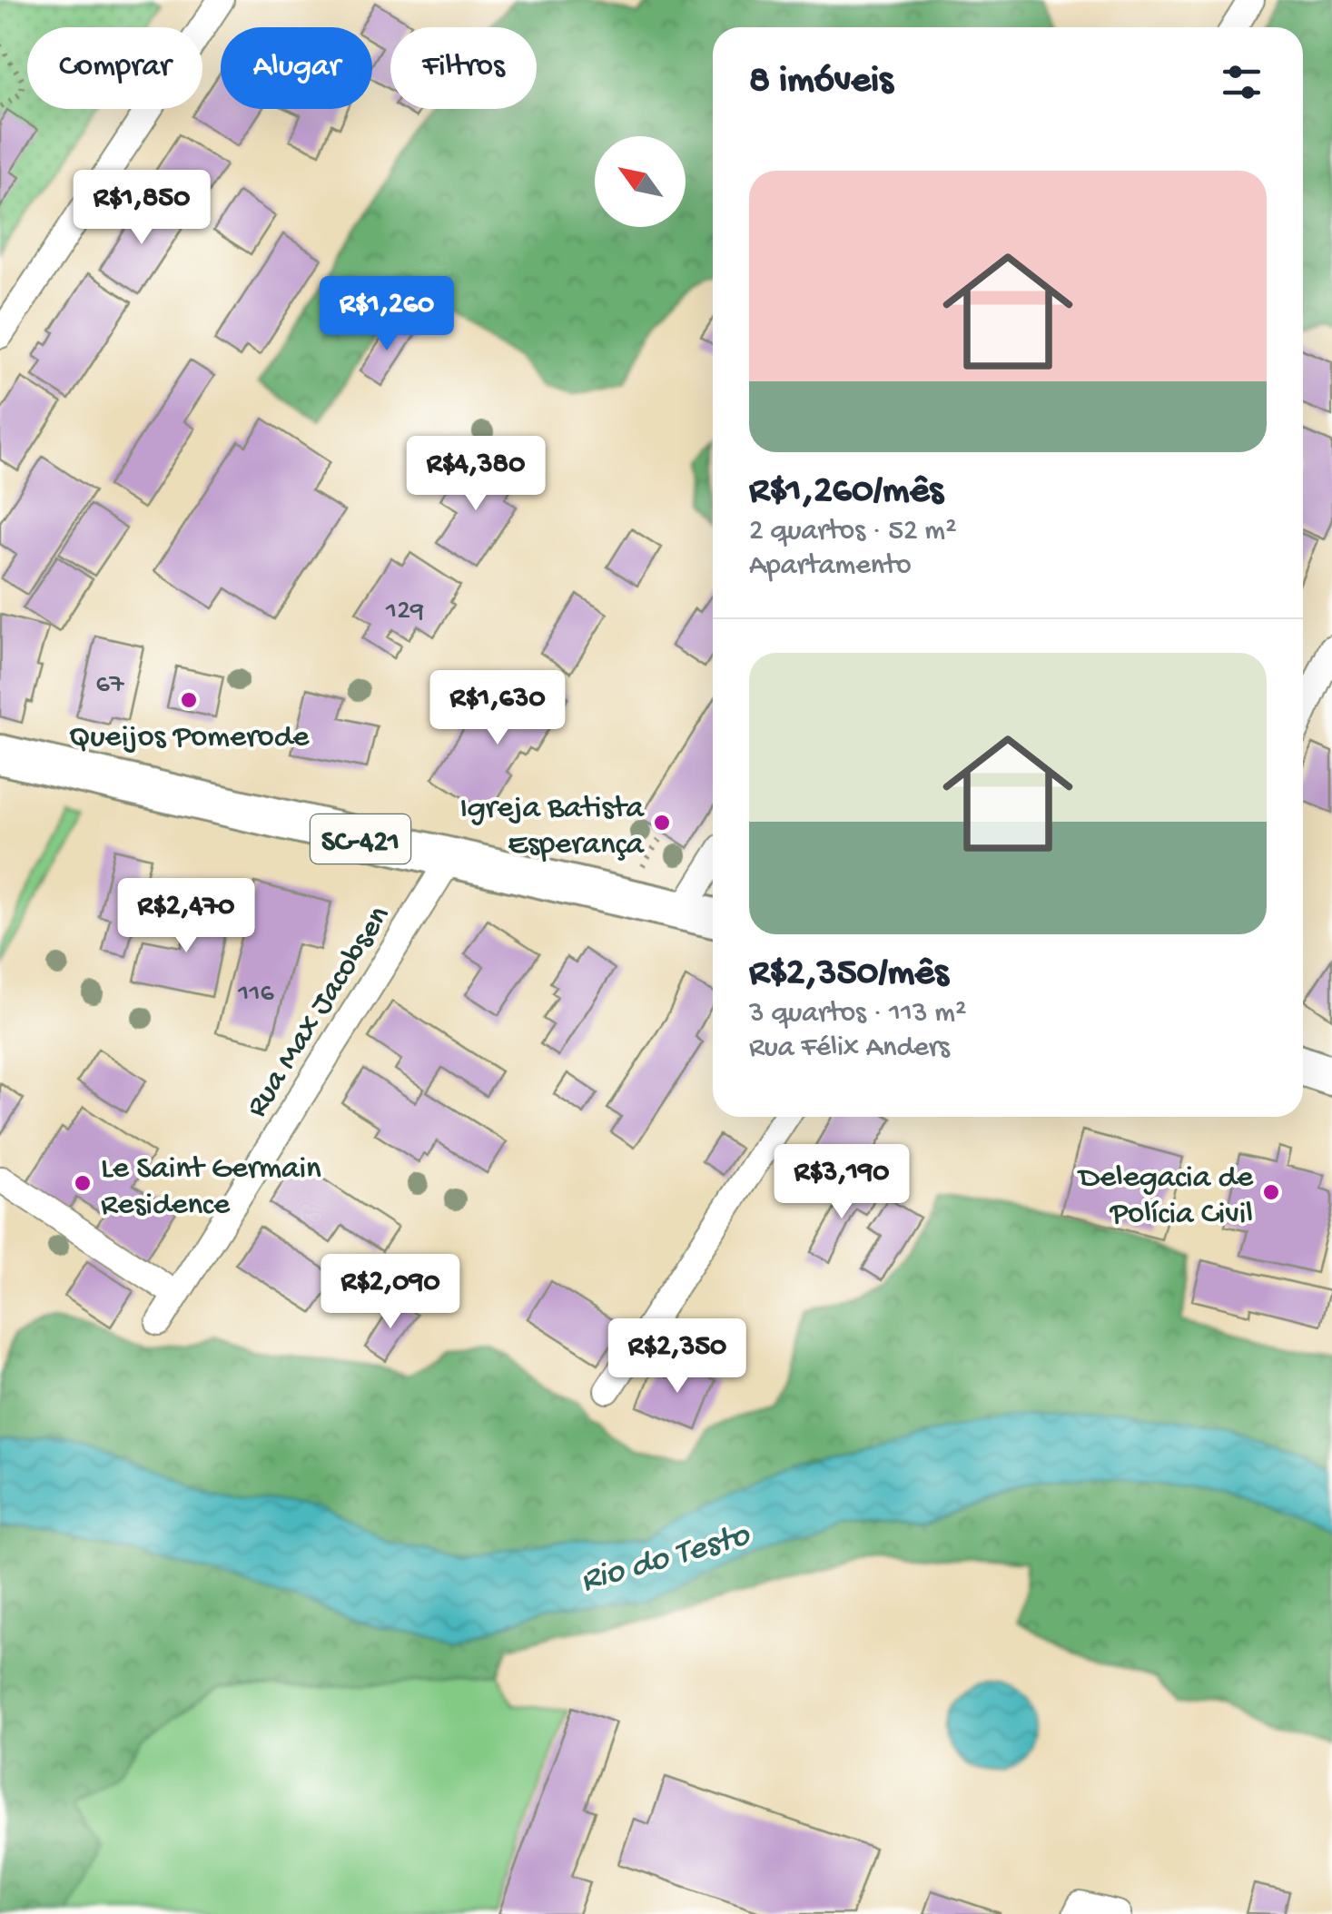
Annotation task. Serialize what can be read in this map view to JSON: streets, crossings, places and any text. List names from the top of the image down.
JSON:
{
  "streets": {
    "main road": ["SC-421"],
    "street": ["Rua Max Jacobsen"]
  },
  "crossings": [
    ["SC-421", "Rua Max Jacobsen"]
  ],
  "water": ["Rio do Testo"],
  "places": [
    "Queijos Pomerode",
    "Igreja Batista Esperança",
    "Le Saint Germain Residence",
    "Delegacia de Polícia Civil"
  ],
  "house_numbers": ["129", "67", "116"],
  "north": "top left",
  "page": {
    "chip": ["Comprar", "Alugar", "Filtros"],
    "heading": "8 imóveis",
    "list": [
      {
        "name": "R$1,260/mês",
        "note": "2 quartos · 52 m² · Apartamento"
      },
      {
        "name": "R$2,350/mês",
        "note": "3 quartos · 113 m² · Rua Félix Anders"
      }
    ],
    "price": [
      "R$1,850",
      "R$1,260",
      "R$4,380",
      "R$1,630",
      "R$2,470",
      "R$3,190",
      "R$2,090",
      "R$2,350"
    ]
  }
}
